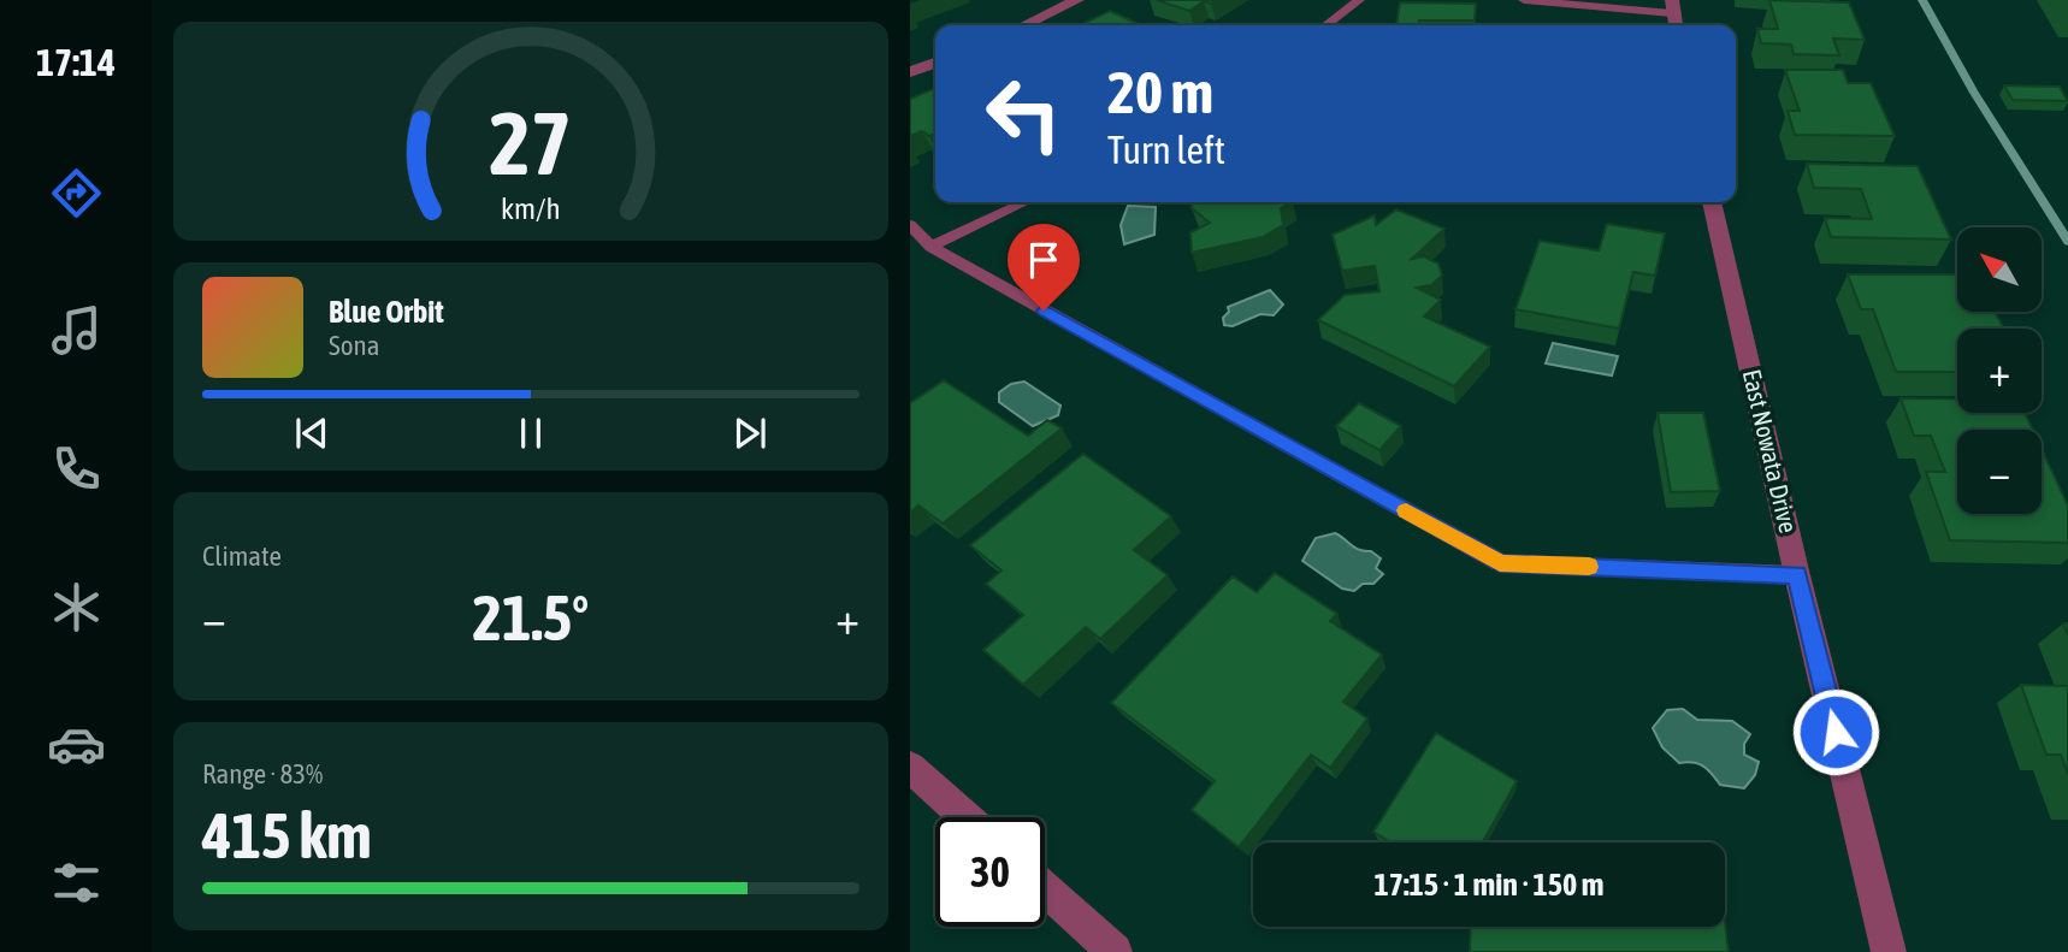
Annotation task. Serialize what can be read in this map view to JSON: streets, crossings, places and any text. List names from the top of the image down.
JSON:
{
  "streets": {
    "street": ["East Nowata Drive"]
  },
  "north": "top left",
  "page": {
    "tabs": "17:14",
    "turn": ["20 m", "Turn left"],
    "map_buttons": ["+", "−"],
    "song": ["Blue Orbit", "Sona"],
    "tile": [
      "Climate",
      ["Range · 83%", "415 km"]
    ],
    "heat": ["−", "21.5°", "+"],
    "limit": "30",
    "trip": "17:15 · 1 min · 150 m",
    "gauge": ["27", "km/h"]
  }
}
